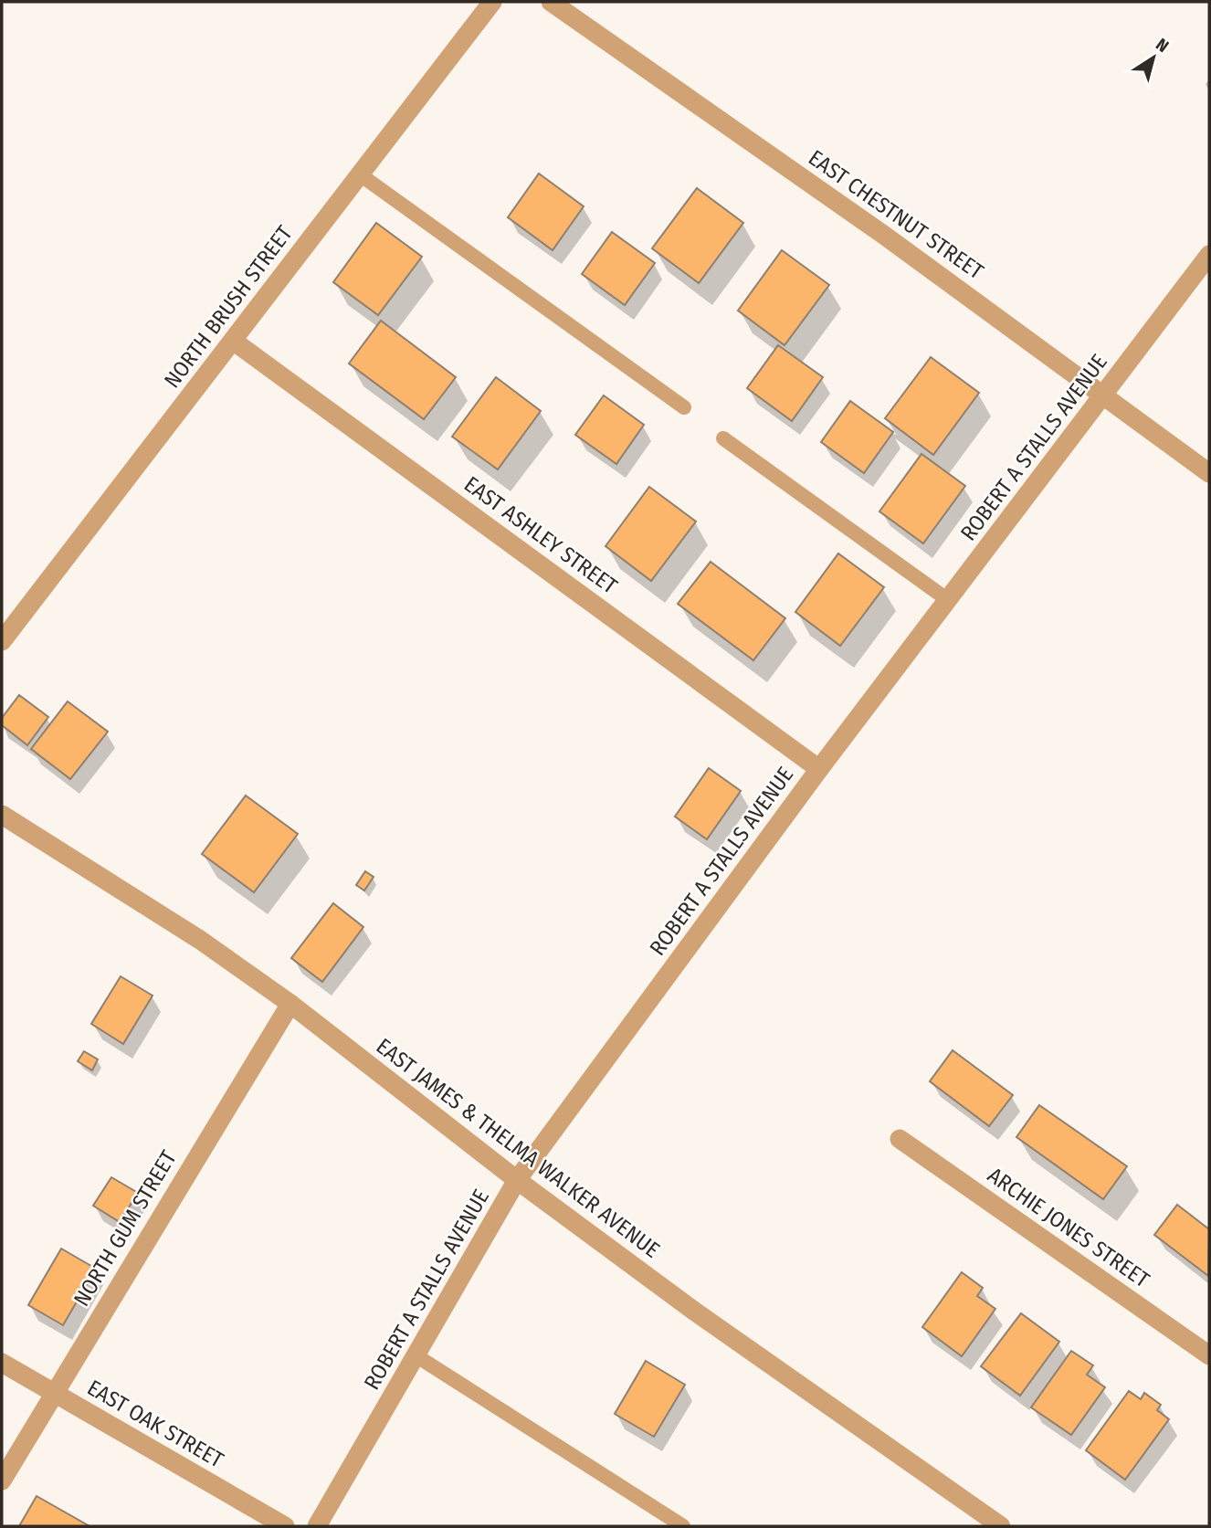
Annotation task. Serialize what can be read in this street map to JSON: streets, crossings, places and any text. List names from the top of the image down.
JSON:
{
  "streets": {
    "street": [
      "EAST CHESTNUT STREET",
      "NORTH BRUSH STREET",
      "ROBERT A STALLS AVENUE",
      "EAST ASHLEY STREET",
      "EAST JAMES & THELMA WALKER AVENUE",
      "ARCHIE JONES STREET",
      "NORTH GUM STREET",
      "EAST OAK STREET"
    ]
  },
  "crossings": [
    ["EAST CHESTNUT STREET", "ROBERT A STALLS AVENUE"],
    ["NORTH BRUSH STREET", "EAST ASHLEY STREET"],
    ["ROBERT A STALLS AVENUE", "EAST ASHLEY STREET"],
    ["ROBERT A STALLS AVENUE", "EAST JAMES & THELMA WALKER AVENUE"],
    ["EAST JAMES & THELMA WALKER AVENUE", "NORTH GUM STREET"],
    ["NORTH GUM STREET", "EAST OAK STREET"]
  ],
  "north": "top right"
}
